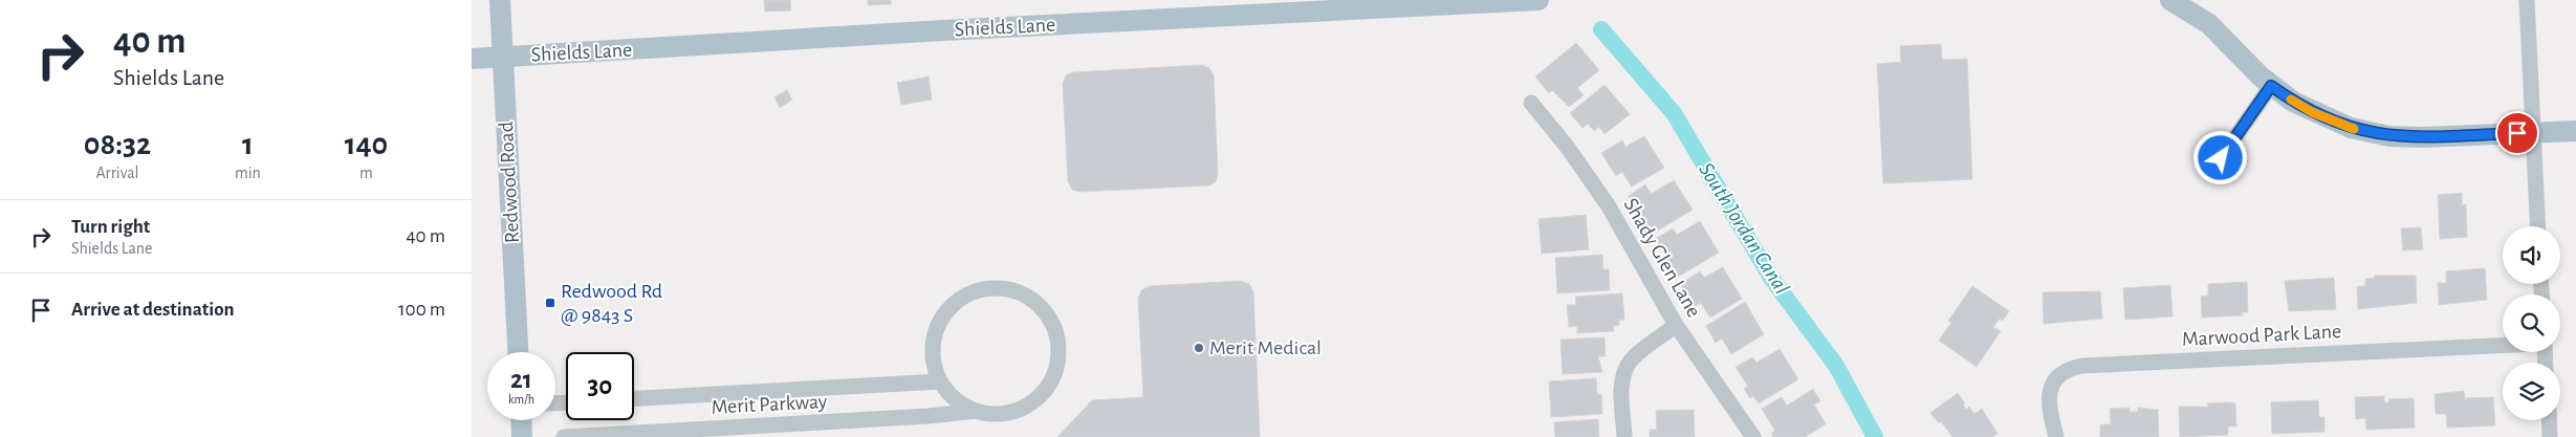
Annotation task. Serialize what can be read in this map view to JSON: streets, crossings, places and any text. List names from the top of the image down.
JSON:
{
  "streets": {
    "main road": ["Shields Lane", "Redwood Road"],
    "street": ["Shady Glen Lane", "Marwood Park Lane", "Merit Parkway"]
  },
  "crossings": [
    ["Shields Lane", "Redwood Road"]
  ],
  "water": ["South Jordan Canal"],
  "places": {
    "transit": ["Redwood Rd @ 9843 S"],
    "other": ["Merit Medical"]
  },
  "page": {
    "turn": ["40 m", "Shields Lane"],
    "eta": [
      "08:32",
      "Arrival",
      "1",
      "min",
      "140",
      "m"
    ],
    "list": [
      {
        "name": "Turn right",
        "note": "Shields Lane",
        "value": "40 m"
      },
      {
        "name": "Arrive at destination",
        "value": "100 m"
      }
    ],
    "speed": "21 km/h",
    "limit": "30"
  }
}
